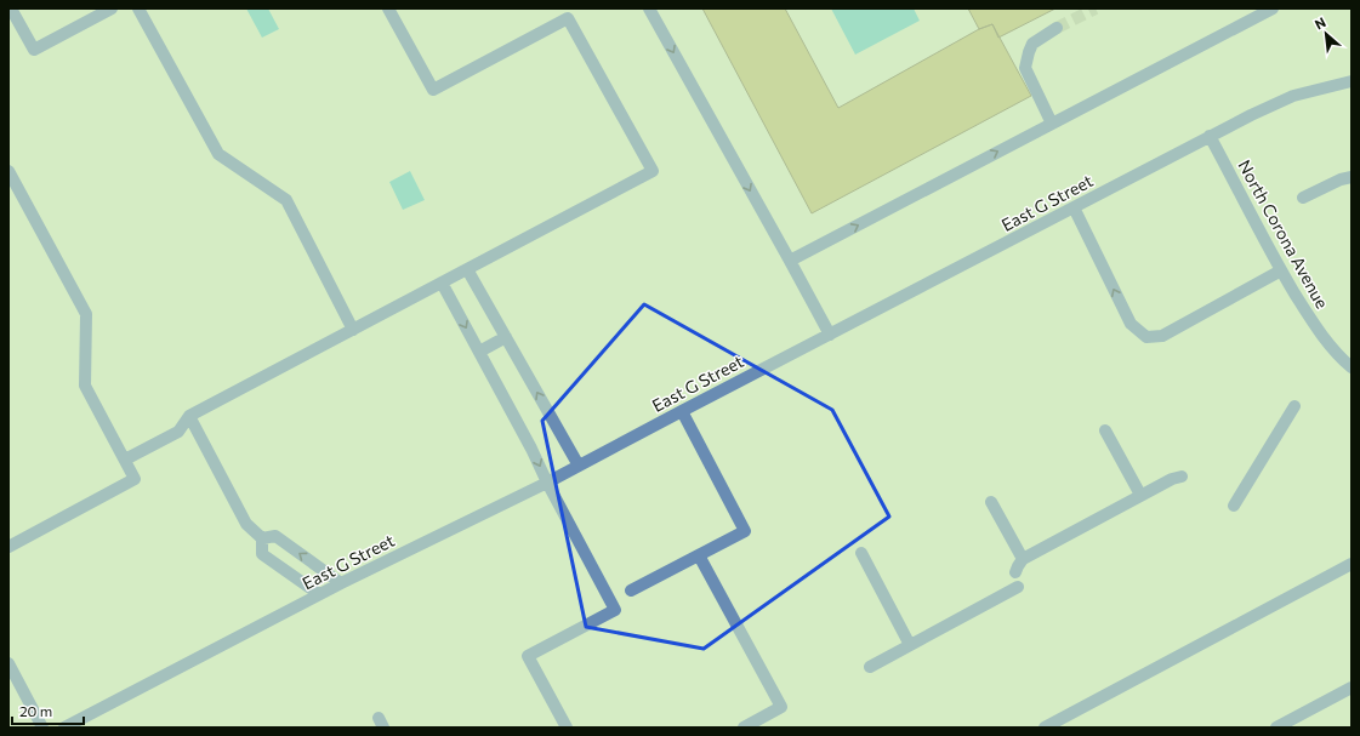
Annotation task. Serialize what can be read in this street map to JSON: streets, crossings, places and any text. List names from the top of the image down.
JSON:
{
  "streets": {
    "street": ["East G Street", "North Corona Avenue"]
  },
  "crossings": [
    ["East G Street", "North Corona Avenue"]
  ],
  "scale_bar": "20 m",
  "north": "top left"
}
